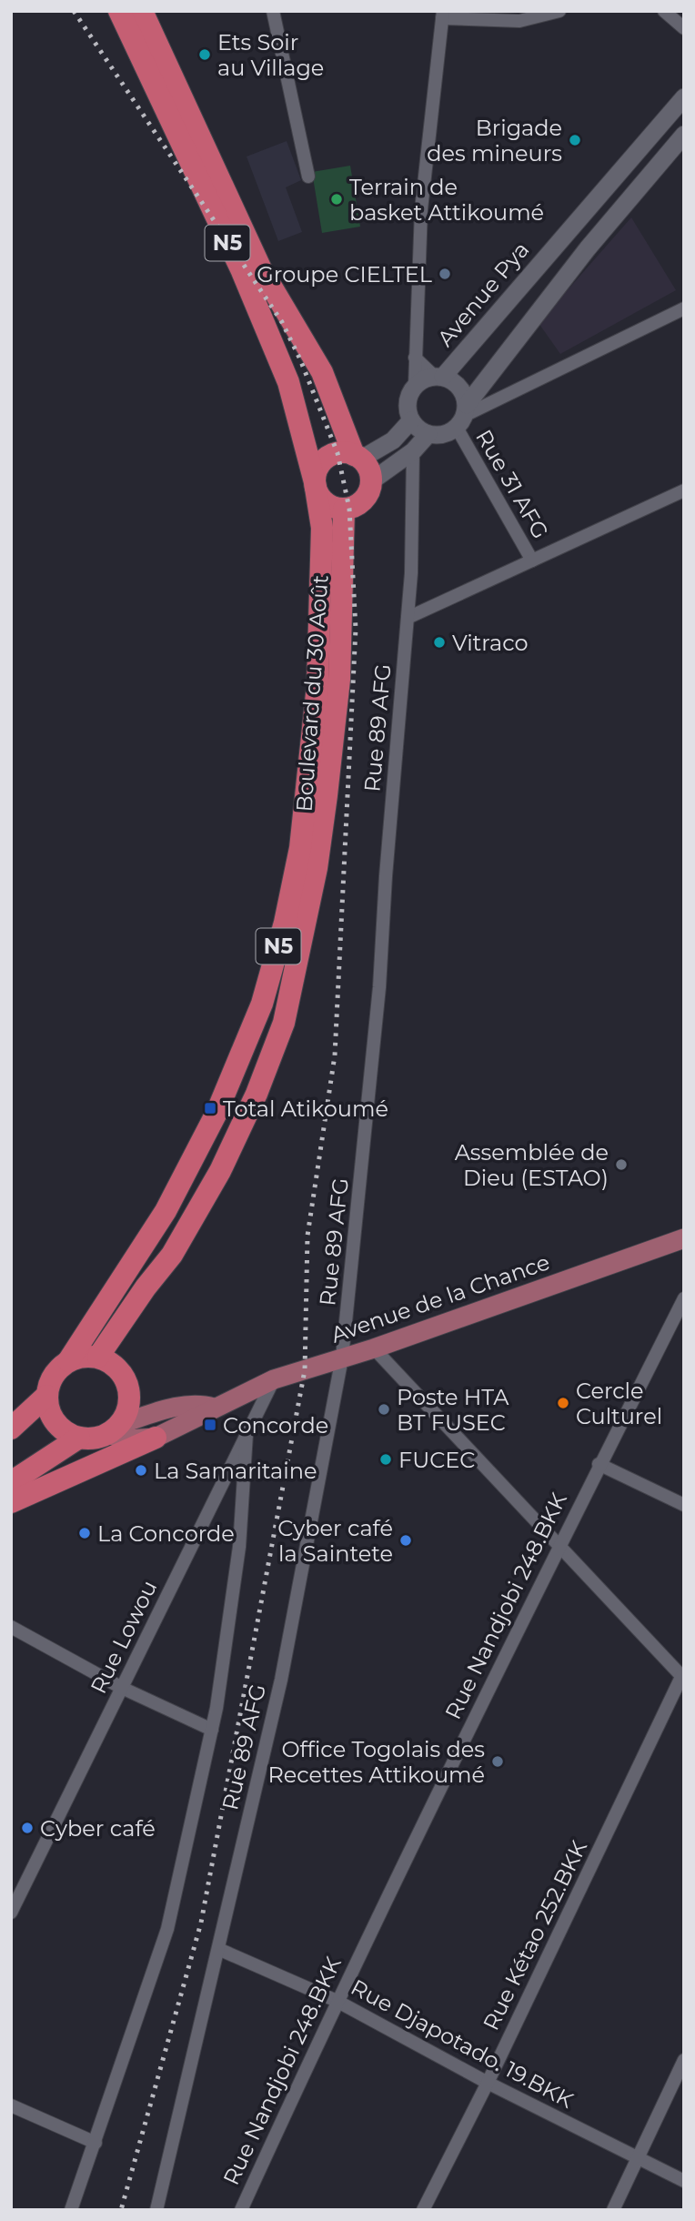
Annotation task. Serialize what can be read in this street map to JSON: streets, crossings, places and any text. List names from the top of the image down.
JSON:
{
  "streets": {
    "highway": ["N5", "Boulevard du 30 Août"],
    "main road": ["Avenue Pya", "Avenue de la Chance"],
    "street": [
      "Rue 31 AFG",
      "Rue 89 AFG",
      "Rue Nandjobi 248.BKK",
      "Rue Lowou",
      "Rue Kétao 252.BKK",
      "Rue Djapotado. 19.BKK"
    ]
  },
  "crossings": [
    ["N5", "Boulevard du 30 Août"],
    ["Avenue Pya", "Rue 31 AFG"],
    ["Boulevard du 30 Août", "Avenue de la Chance"],
    ["Rue 89 AFG", "Avenue de la Chance"],
    ["Rue 89 AFG", "Rue Djapotado. 19.BKK"],
    ["Avenue de la Chance", "Rue Lowou"],
    ["Rue Nandjobi 248.BKK", "Rue Djapotado. 19.BKK"],
    ["Rue Kétao 252.BKK", "Rue Djapotado. 19.BKK"]
  ],
  "places": {
    "other": [
      "Ets Soir au Village",
      "Brigade des mineurs",
      "Terrain de basket Attikoumé",
      "Groupe CIELTEL",
      "Vitraco",
      "Assemblée de Dieu (ESTAO)",
      "Cercle Culturel",
      "Poste HTA BT FUSEC",
      "FUCEC",
      "La Samaritaine",
      "La Concorde",
      "Cyber café la Saintete",
      "Office Togolais des Recettes Attikoumé",
      "Cyber café"
    ],
    "transit": ["Total Atikoumé", "Concorde"]
  }
}
